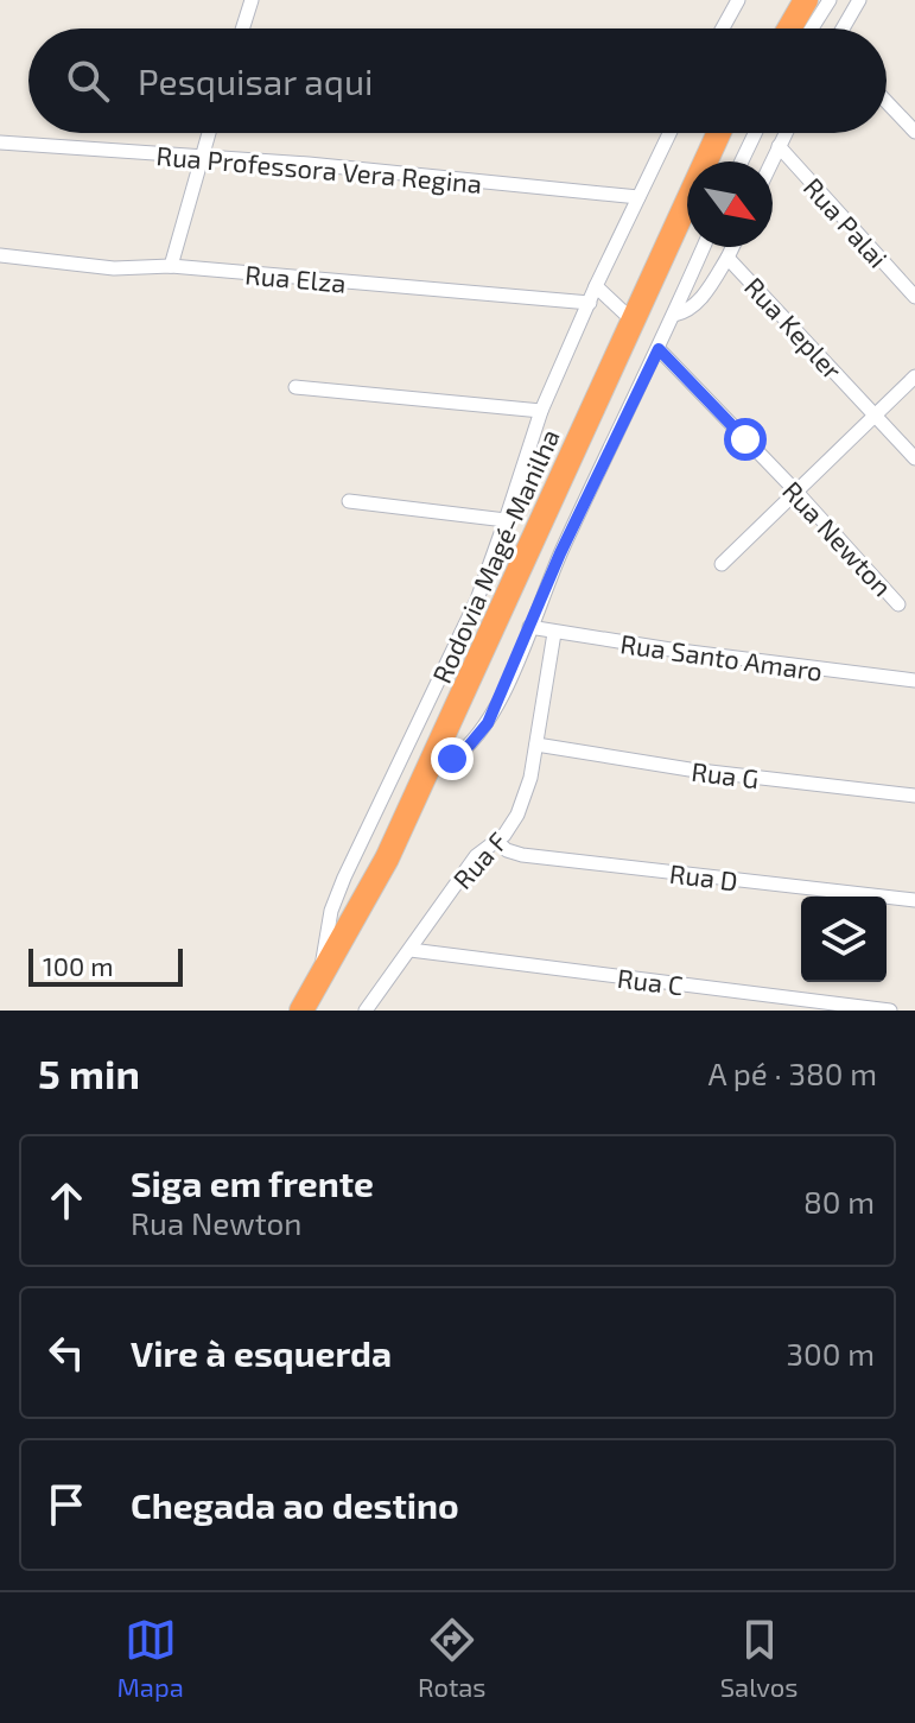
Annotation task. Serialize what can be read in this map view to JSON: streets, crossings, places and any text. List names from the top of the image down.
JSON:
{
  "streets": {
    "highway": ["Rodovia Magé-Manilha"],
    "street": [
      "Rua Professora Vera Regina",
      "Rua Palai",
      "Rua Elza",
      "Rua Kepler",
      "Rua Newton",
      "Rua Santo Amaro",
      "Rua G",
      "Rua F",
      "Rua D",
      "Rua C"
    ]
  },
  "crossings": [
    ["Rua Santo Amaro", "Rua F"],
    ["Rua G", "Rua F"],
    ["Rua F", "Rua D"],
    ["Rua F", "Rua C"]
  ],
  "scale_bar": "100 m",
  "north": "bottom right",
  "page": {
    "search": "Pesquisar aqui",
    "scale": "100 m",
    "heading": ["5 min", "A pé · 380 m"],
    "list": [
      ["Siga em frente", "Rua Newton", "80 m"],
      ["Vire à esquerda", "300 m"],
      "Chegada ao destino"
    ],
    "nav": ["Mapa", "Rotas", "Salvos"]
  }
}
